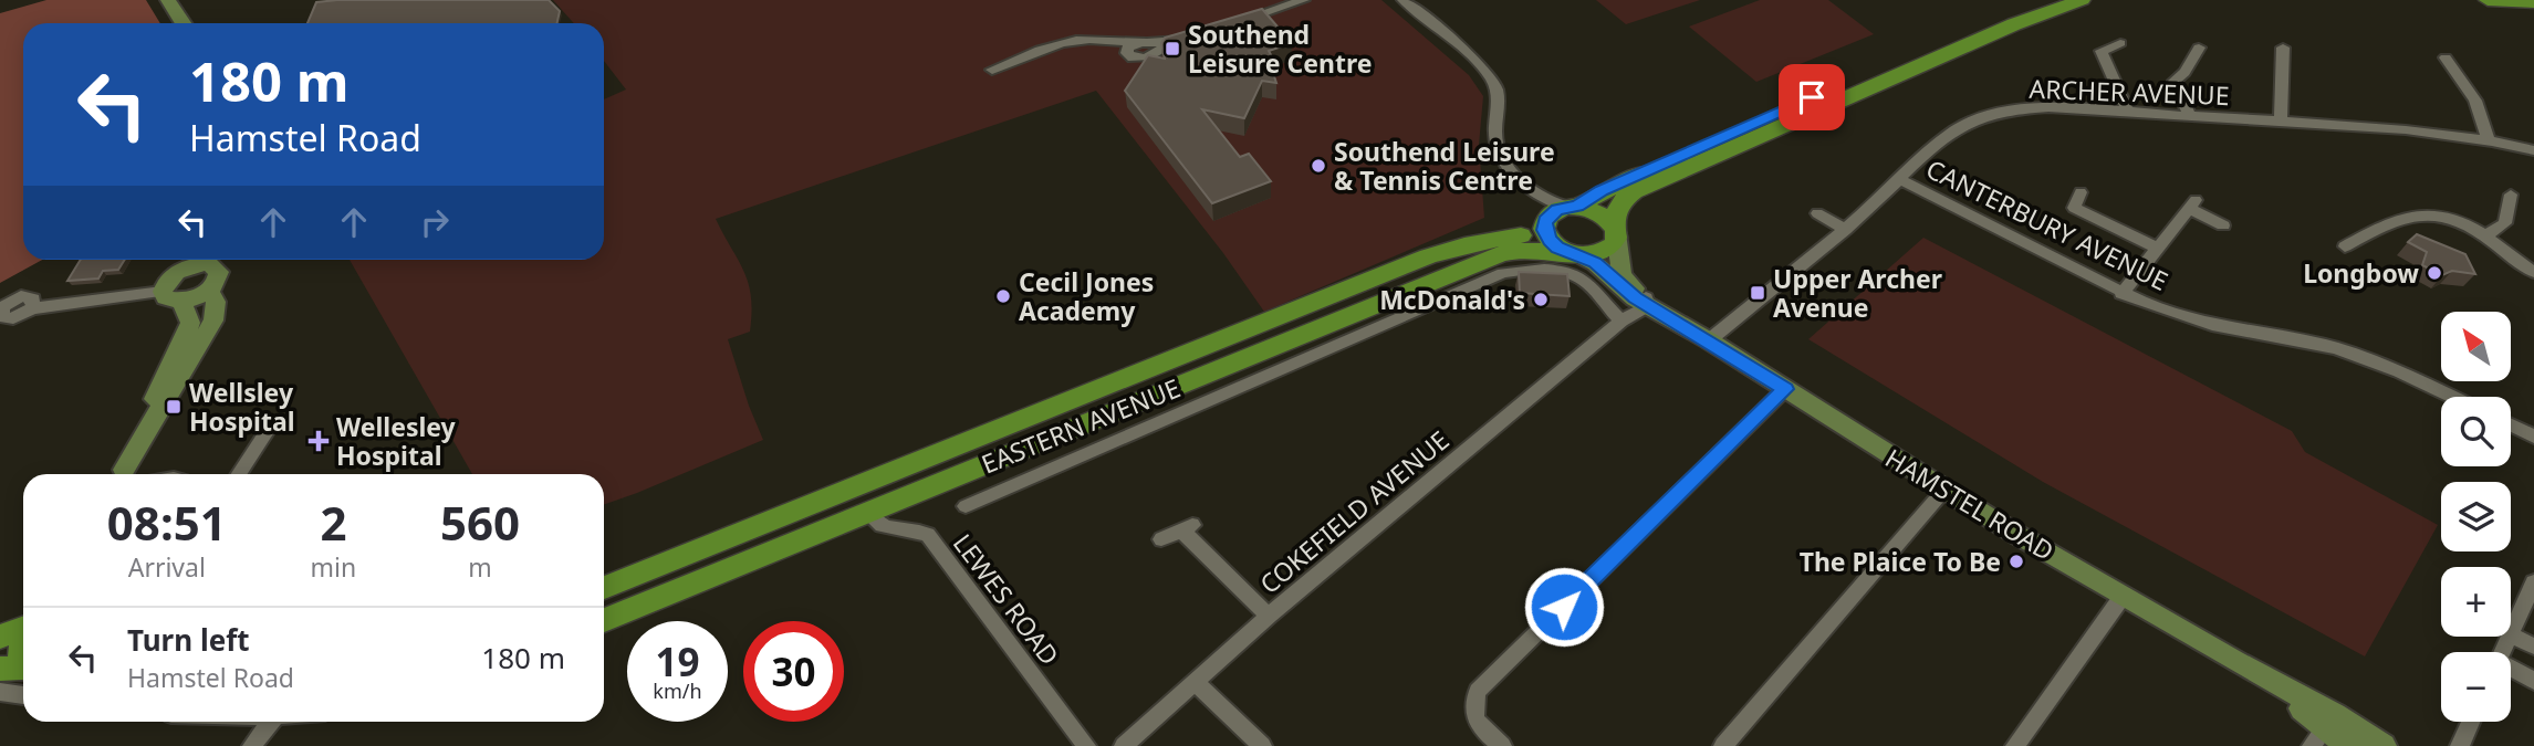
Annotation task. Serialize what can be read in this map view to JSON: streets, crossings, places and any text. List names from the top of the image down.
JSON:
{
  "streets": {
    "main road": ["EASTERN AVENUE"],
    "street": [
      "ARCHER AVENUE",
      "CANTERBURY AVENUE",
      "HAMSTEL ROAD",
      "COKEFIELD AVENUE",
      "LEWES ROAD"
    ]
  },
  "crossings": [
    ["ARCHER AVENUE", "CANTERBURY AVENUE"],
    ["ARCHER AVENUE", "HAMSTEL ROAD"],
    ["EASTERN AVENUE", "HAMSTEL ROAD"],
    ["EASTERN AVENUE", "LEWES ROAD"],
    ["HAMSTEL ROAD", "COKEFIELD AVENUE"]
  ],
  "places": {
    "transit": ["Southend Leisure Centre", "Upper Archer Avenue", "Wellsley Hospital"],
    "other": [
      "Southend Leisure & Tennis Centre",
      "Longbow",
      "Cecil Jones Academy",
      "McDonald's",
      "The Plaice To Be"
    ],
    "health": ["Wellesley Hospital"]
  },
  "north": "top left",
  "page": {
    "turn": ["180 m", "Hamstel Road"],
    "map_buttons": ["+", "−"],
    "eta": [
      "08:51",
      "Arrival",
      "2",
      "min",
      "560",
      "m"
    ],
    "list": [
      {
        "name": "Turn left",
        "note": "Hamstel Road",
        "value": "180 m"
      }
    ],
    "speed": "19 km/h",
    "limit": "30"
  }
}
